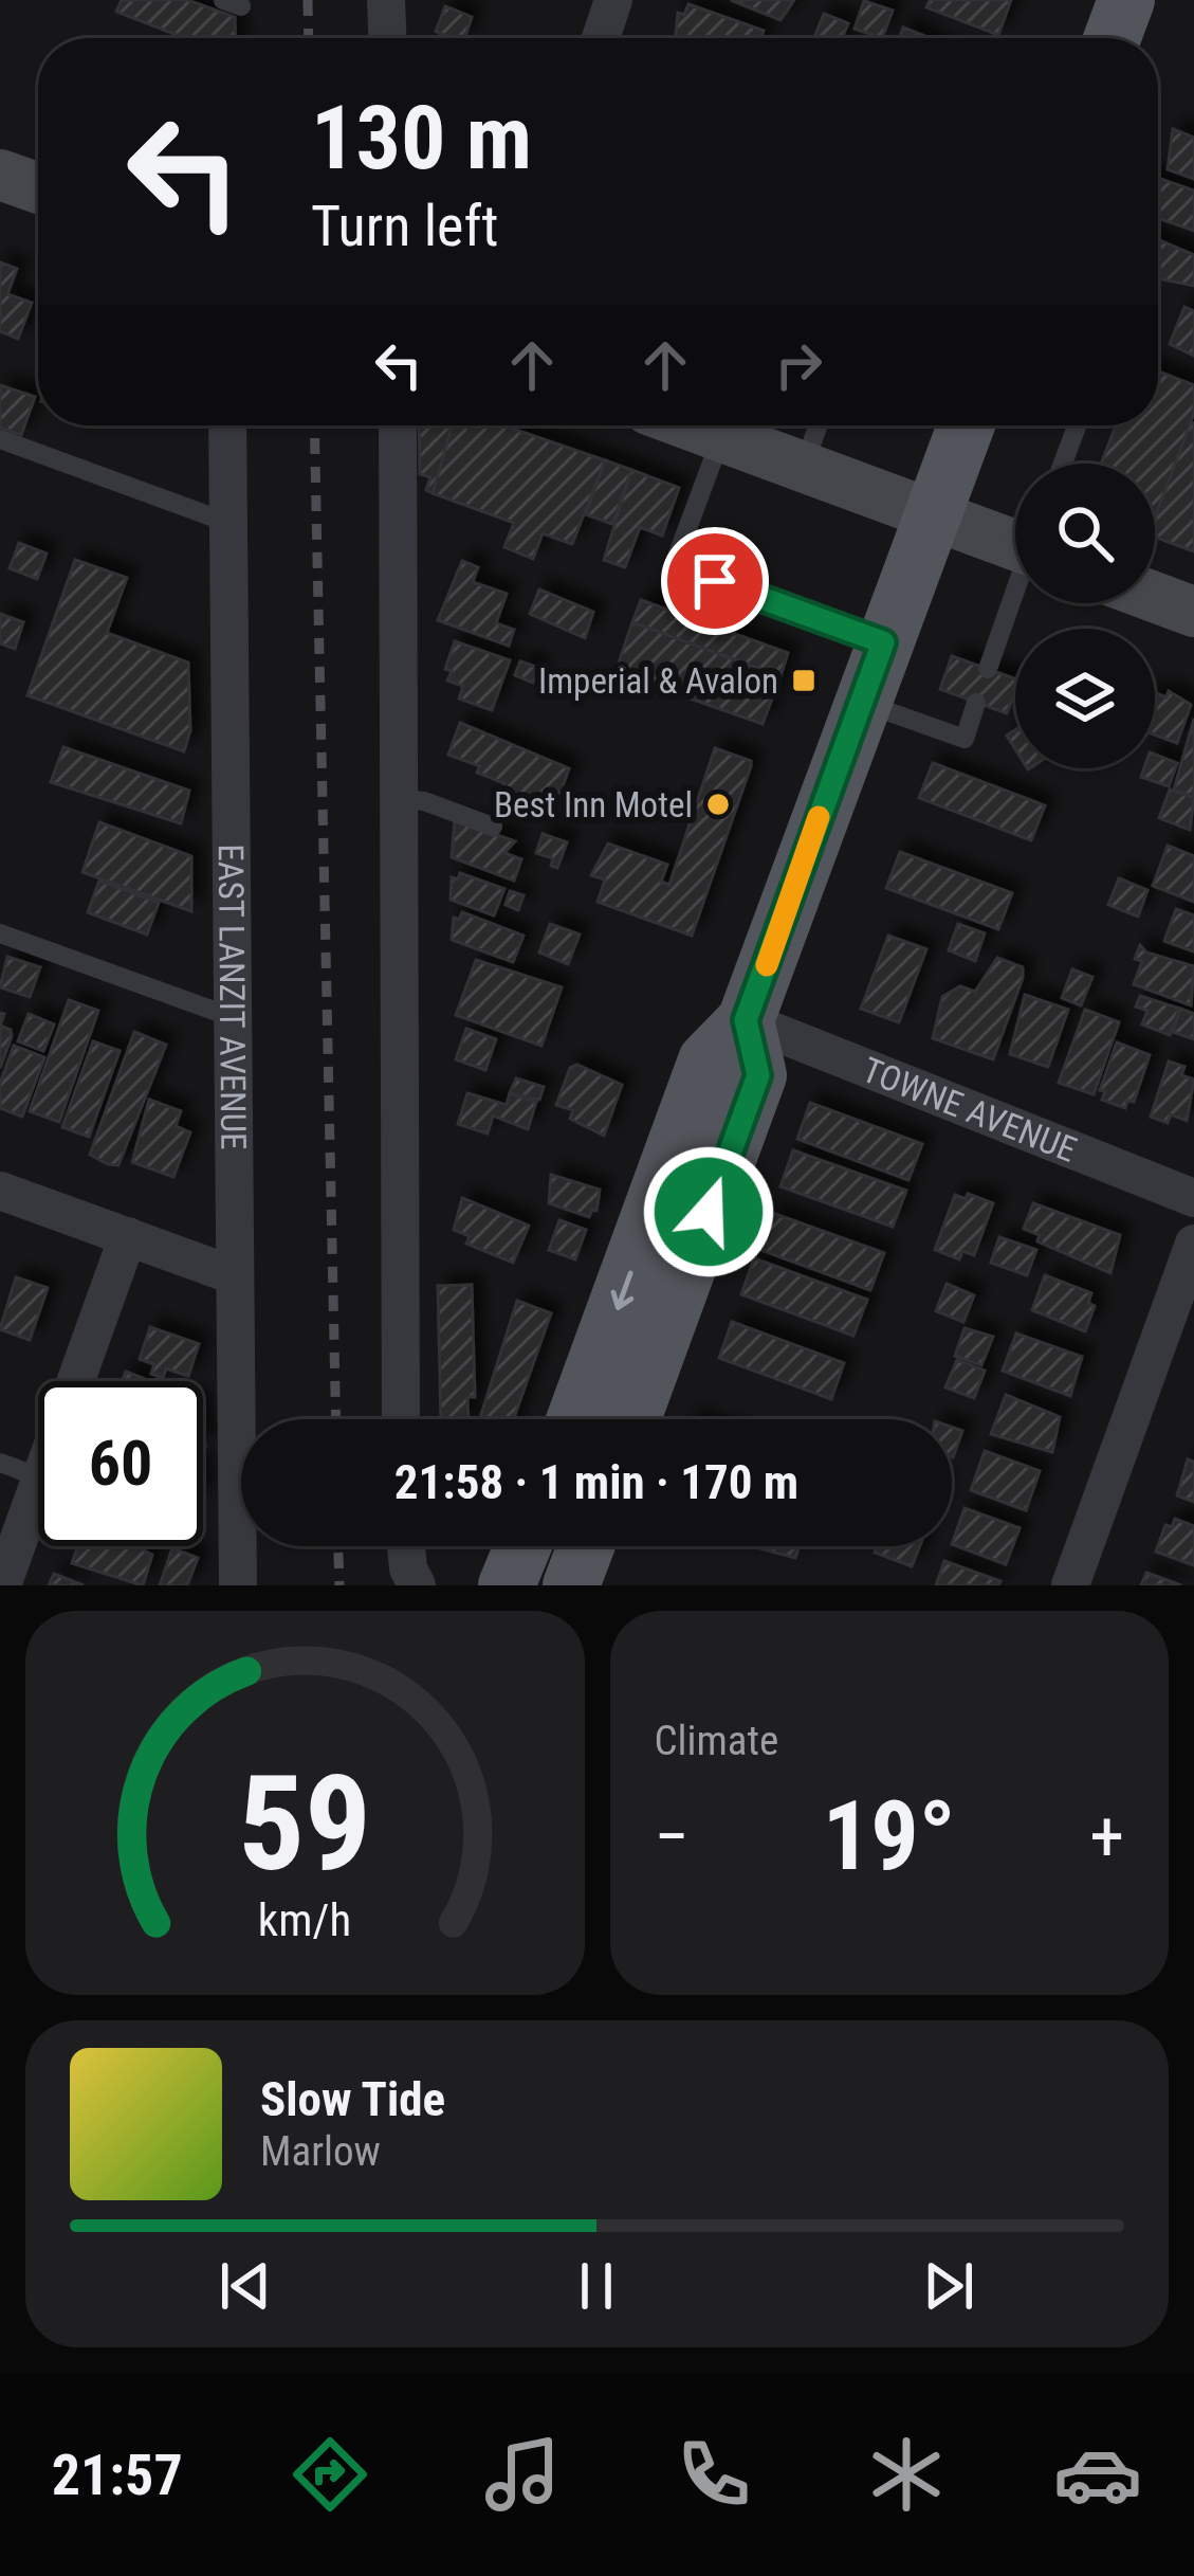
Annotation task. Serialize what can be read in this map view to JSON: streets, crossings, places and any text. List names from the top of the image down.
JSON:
{
  "streets": {
    "street": ["EAST LANZIT AVENUE", "TOWNE AVENUE"]
  },
  "places": {
    "transit": ["Imperial & Avalon"],
    "other": ["Best Inn Motel"]
  },
  "page": {
    "turn": ["130 m", "Turn left"],
    "limit": "60",
    "trip": "21:58 · 1 min · 170 m",
    "tile": "Climate",
    "heat": ["−", "19°", "+"],
    "song": ["Slow Tide", "Marlow"],
    "tabs": "21:57",
    "gauge": ["59", "km/h"]
  }
}
